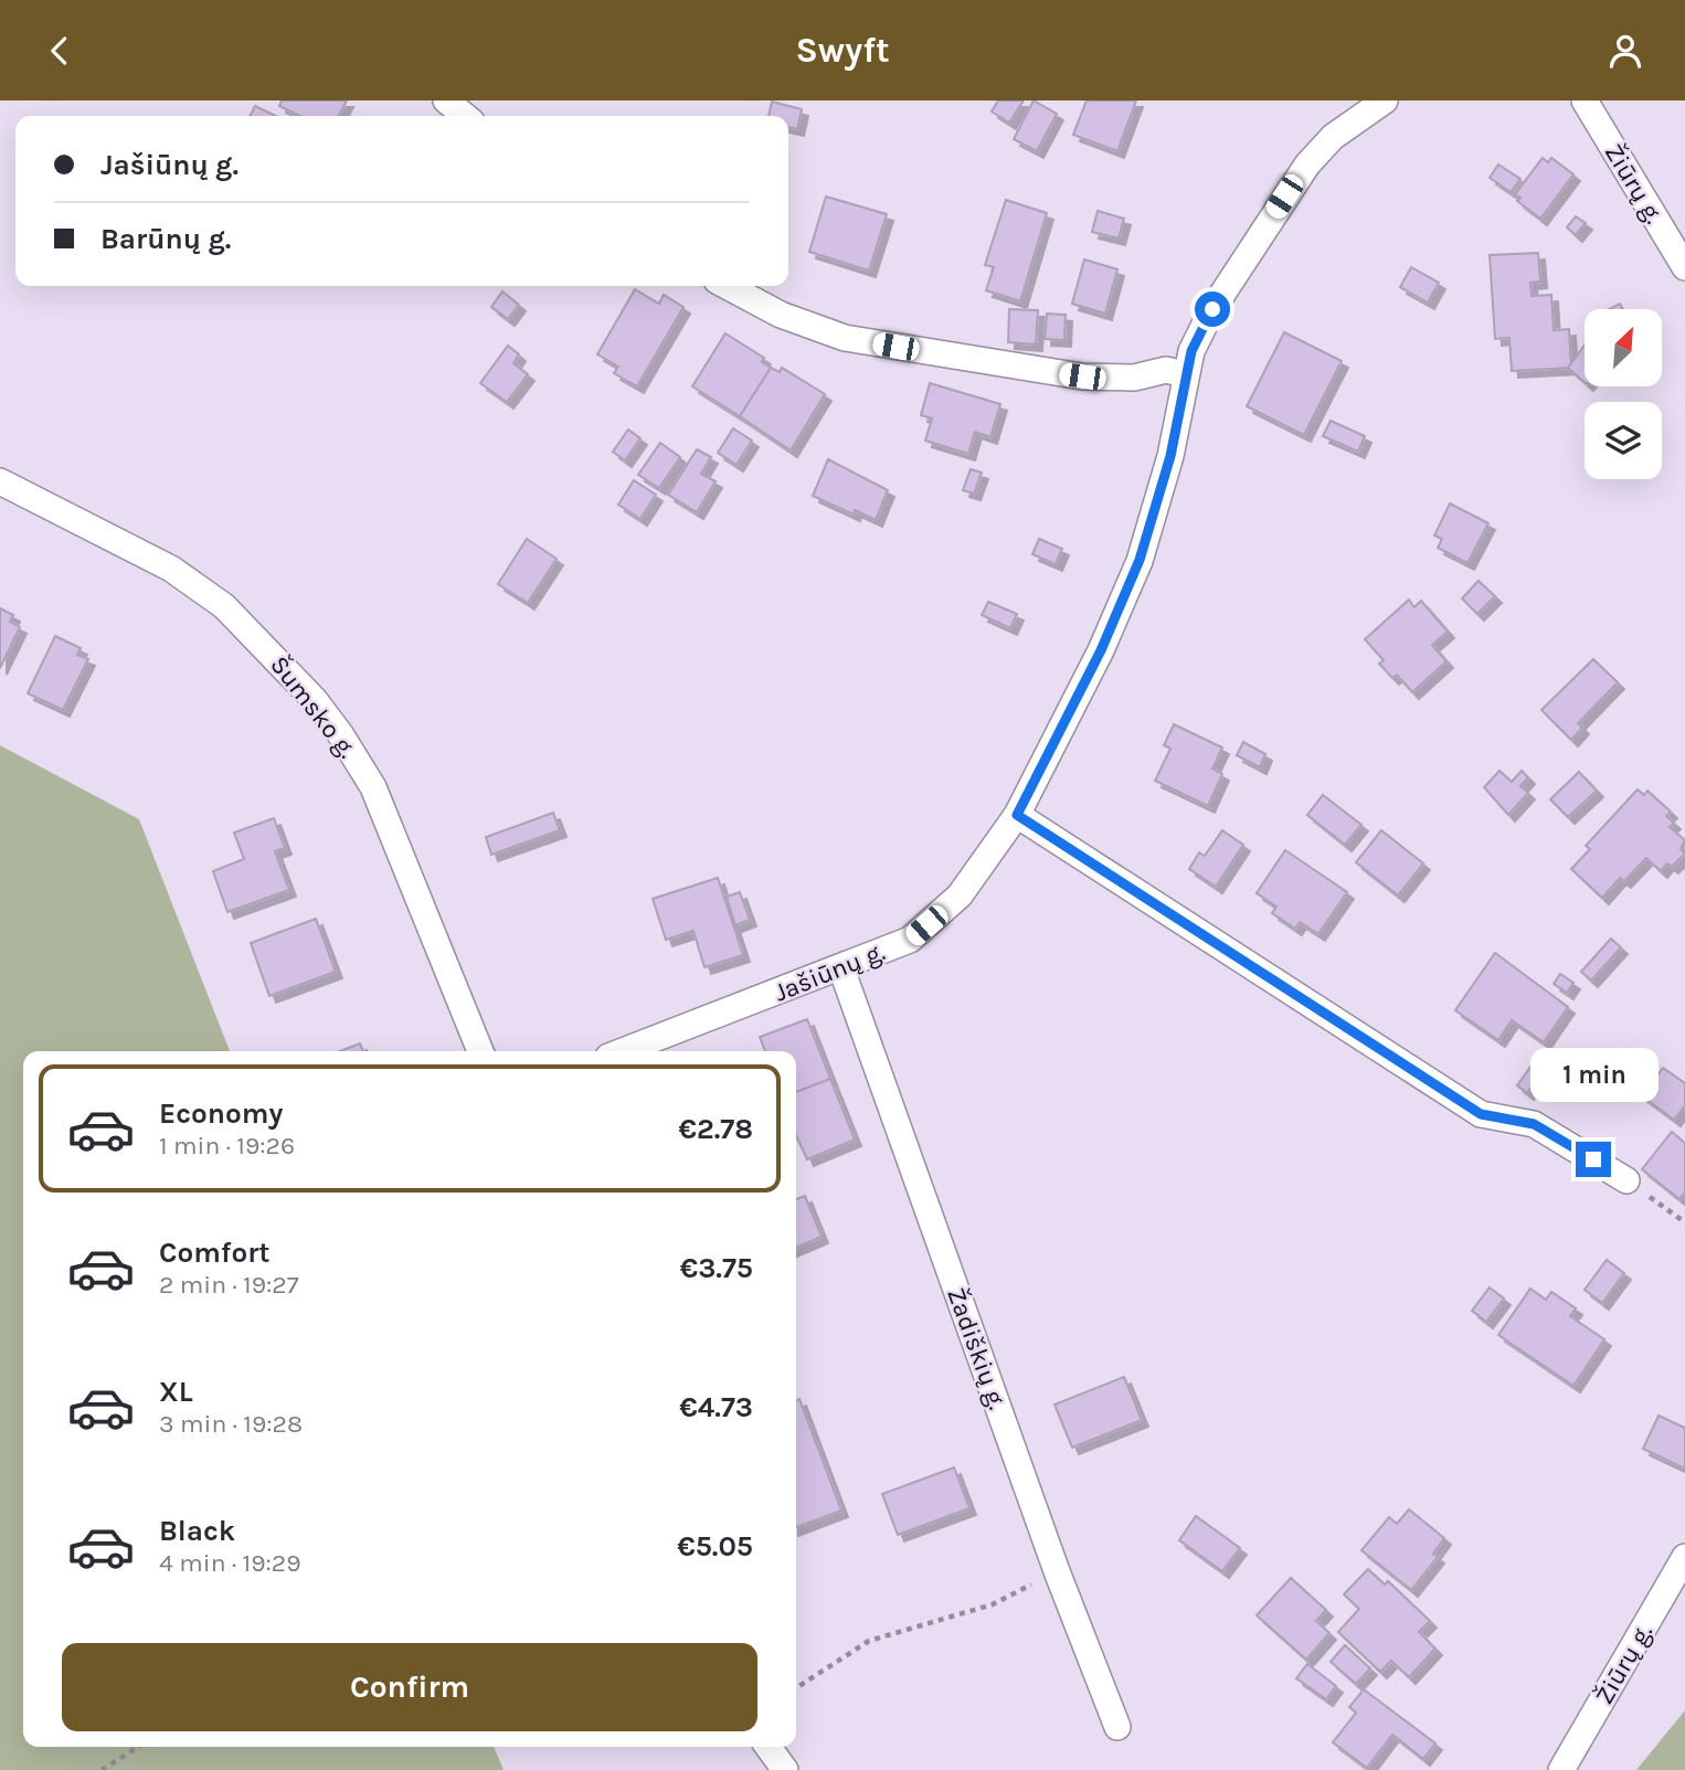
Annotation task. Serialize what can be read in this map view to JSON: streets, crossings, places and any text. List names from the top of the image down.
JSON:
{
  "streets": {
    "street": [
      "Žiūrų g.",
      "Šumsko g.",
      "Jašiūnų g.",
      "Žadiškių g."
    ]
  },
  "crossings": [
    ["Jašiūnų g.", "Žadiškių g."]
  ],
  "north": "top right",
  "page": {
    "header": "Swyft",
    "banner": ["Jašiūnų g.", "Barūnų g."],
    "bubble": "1 min",
    "list": [
      {
        "name": "Economy",
        "note": "1 min · 19:26",
        "value": "€2.78"
      },
      {
        "name": "Comfort",
        "note": "2 min · 19:27",
        "value": "€3.75"
      },
      {
        "name": "XL",
        "note": "3 min · 19:28",
        "value": "€4.73"
      },
      {
        "name": "Black",
        "note": "4 min · 19:29",
        "value": "€5.05"
      }
    ],
    "buttons": "Confirm"
  }
}
